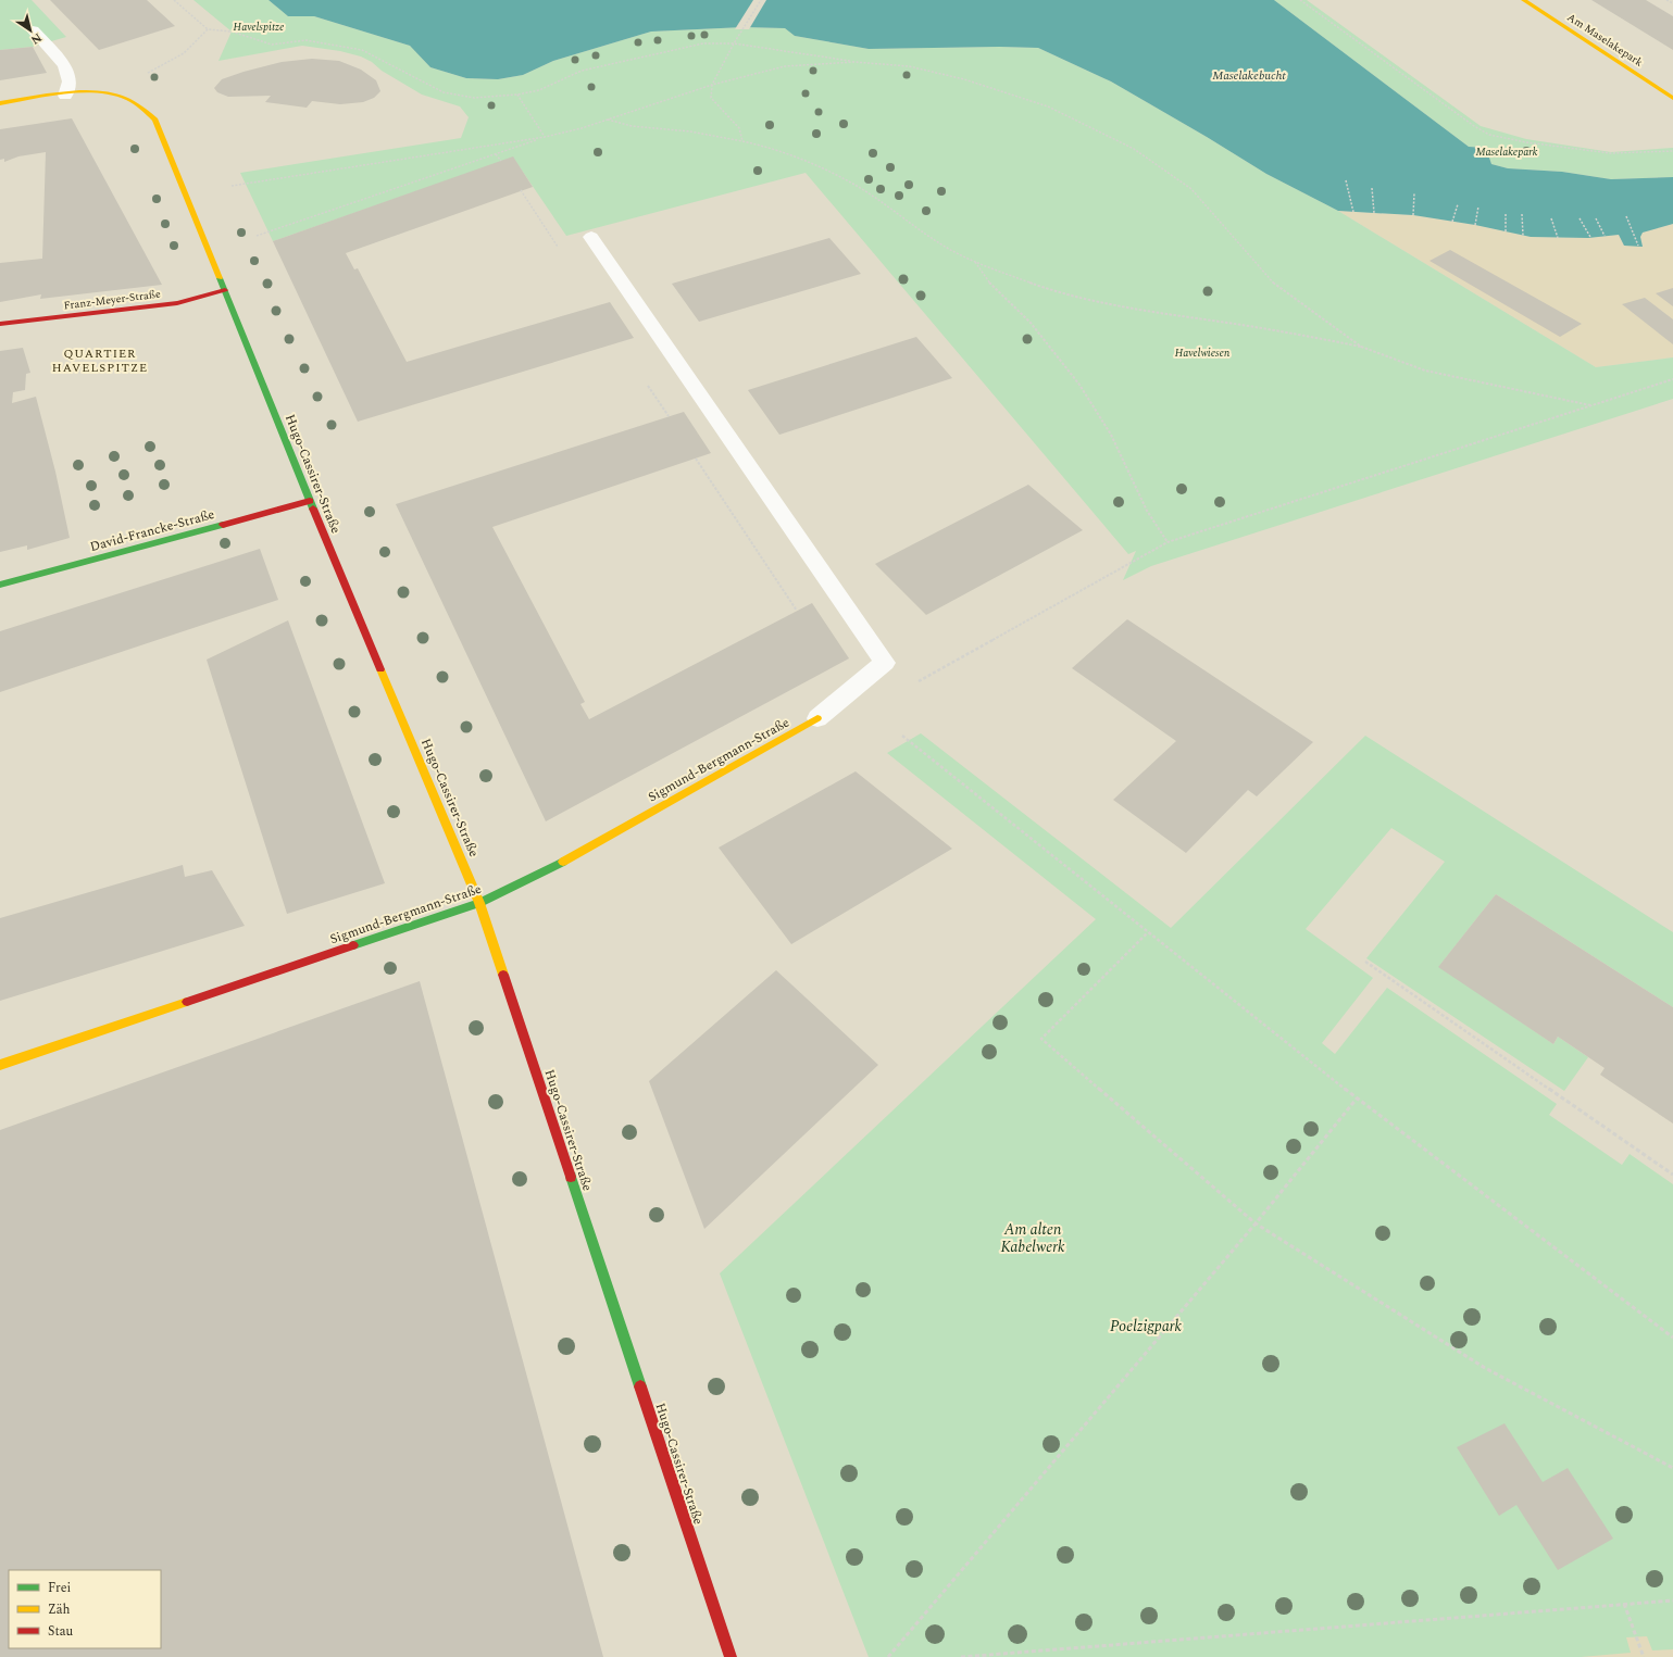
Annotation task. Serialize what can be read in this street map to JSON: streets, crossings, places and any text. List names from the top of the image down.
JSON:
{
  "streets": {
    "street": [
      "Am Maselakepark",
      "Franz-Meyer-Straße",
      "Hugo-Cassirer-Straße",
      "David-Francke-Straße",
      "Sigmund-Bergmann-Straße"
    ]
  },
  "crossings": [
    ["Franz-Meyer-Straße", "Hugo-Cassirer-Straße"],
    ["Hugo-Cassirer-Straße", "David-Francke-Straße"],
    ["Hugo-Cassirer-Straße", "Sigmund-Bergmann-Straße"]
  ],
  "districts": ["QUARTIER HAVELSPITZE"],
  "water": ["Maselakebucht"],
  "parks": [
    "Havelspitze",
    "Maselakepark",
    "Havelwiesen",
    "Am alten Kabelwerk",
    "Poelzigpark"
  ],
  "legend": ["Frei", "Zäh", "Stau"],
  "north": "bottom right"
}
